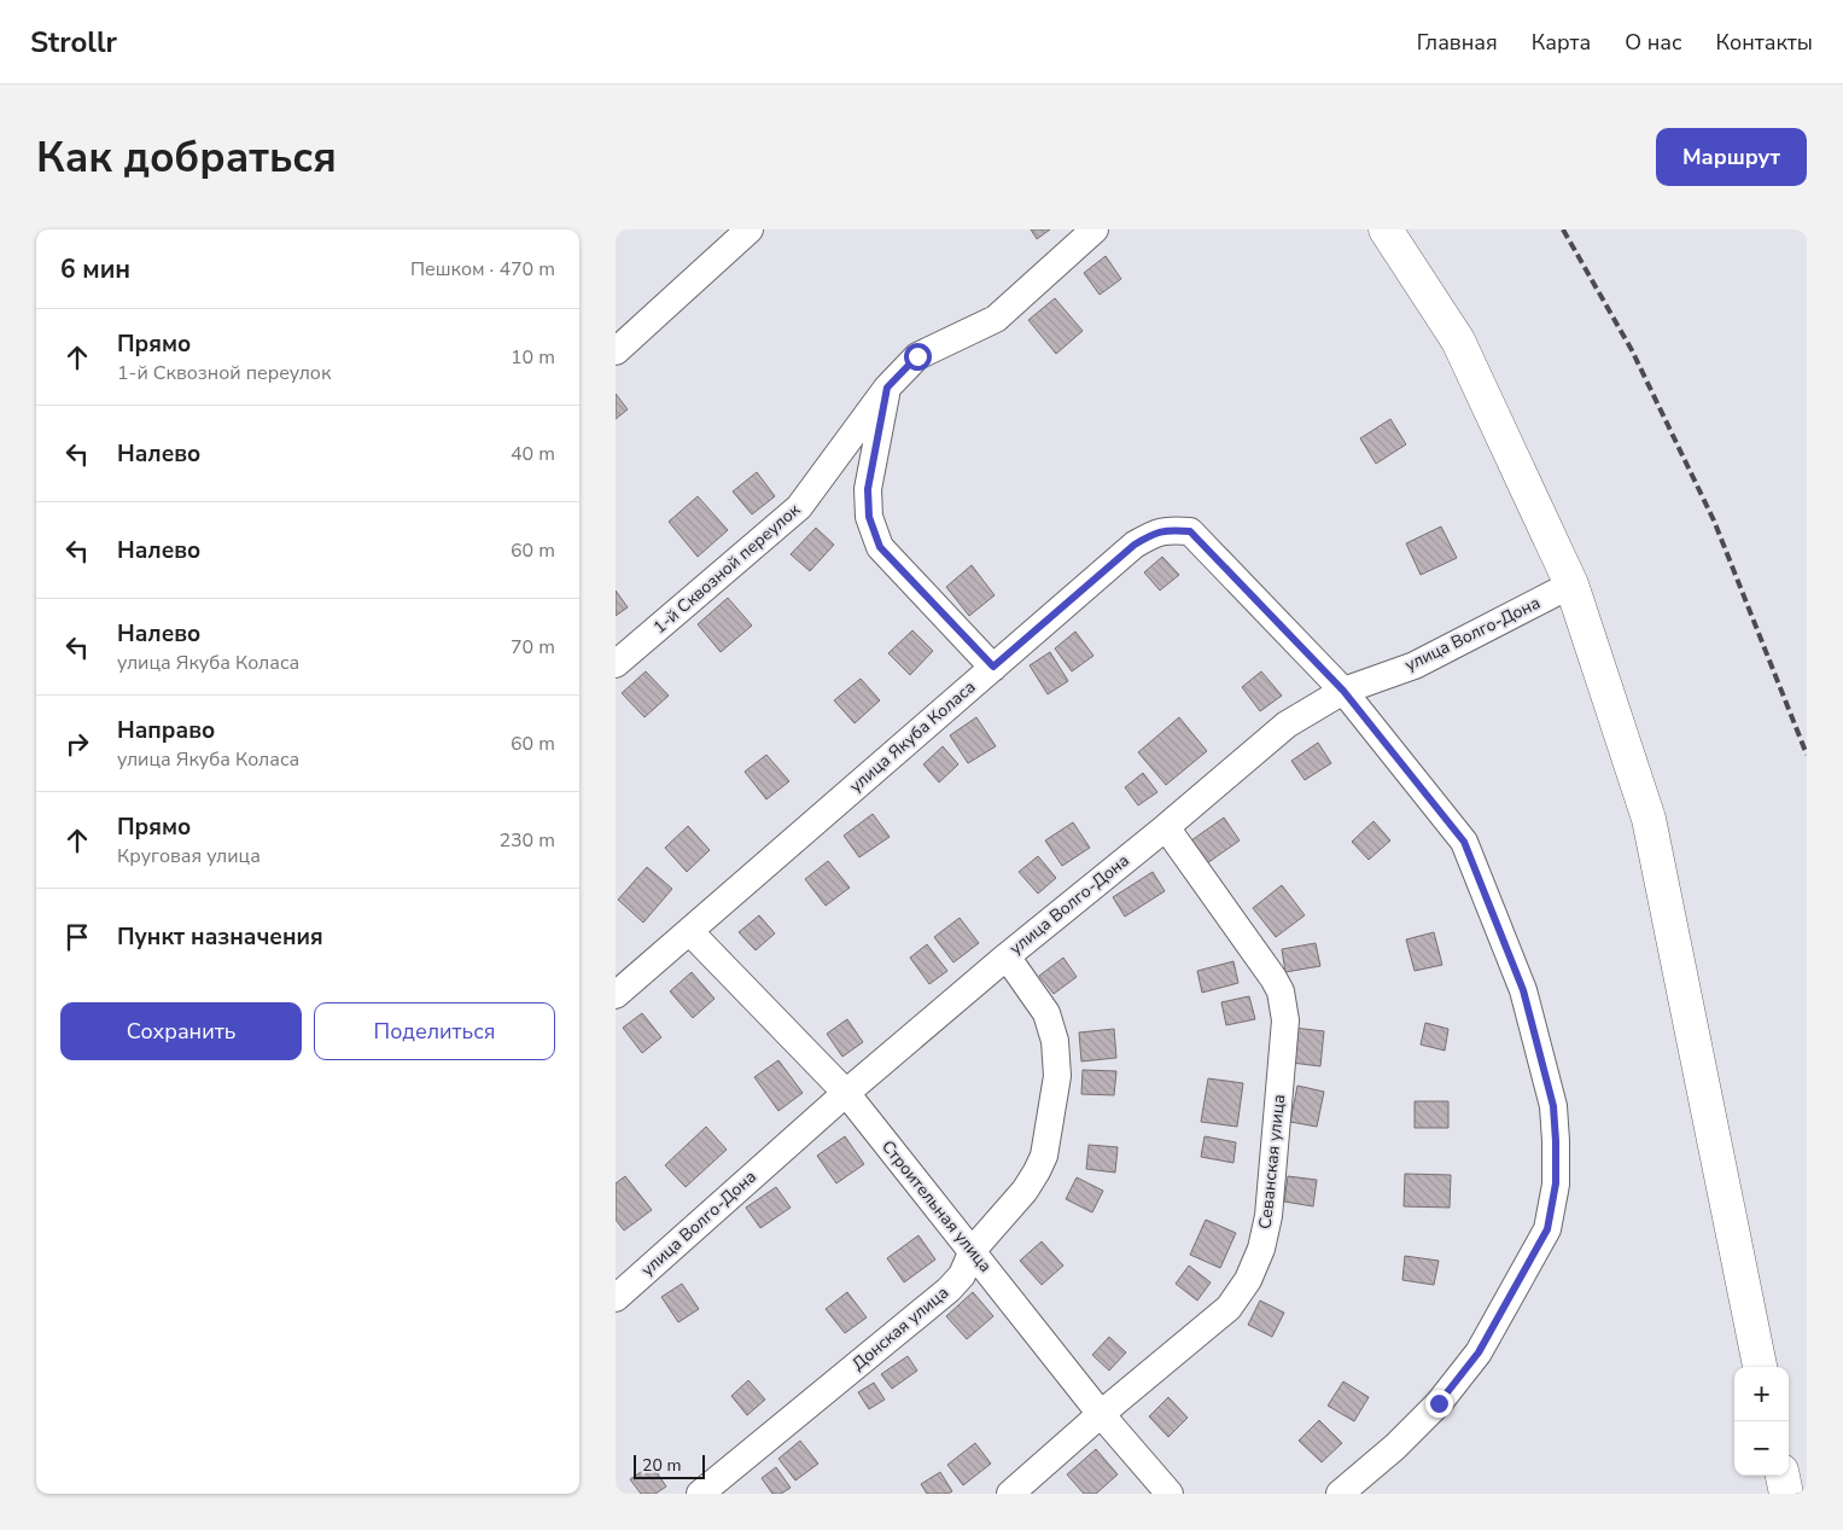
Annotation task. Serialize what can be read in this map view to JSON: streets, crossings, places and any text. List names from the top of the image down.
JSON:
{
  "streets": {
    "street": [
      "1-й Сквозной переулок",
      "улица Волго-Дона",
      "улица Якуба Коласа",
      "Севанская улица",
      "Строительная улица",
      "Донская улица"
    ]
  },
  "crossings": [
    ["улица Волго-Дона", "улица Якуба Коласа"],
    ["улица Волго-Дона", "Севанская улица"],
    ["улица Волго-Дона", "Строительная улица"],
    ["улица Волго-Дона", "Донская улица"],
    ["улица Якуба Коласа", "Строительная улица"],
    ["Севанская улица", "Строительная улица"],
    ["Строительная улица", "Донская улица"]
  ],
  "scale_bar": "20 m",
  "page": {
    "header": "Strollr",
    "nav": [
      "Главная",
      "Карта",
      "О нас",
      "Контакты"
    ],
    "buttons": [
      "Маршрут",
      ["Сохранить", "Поделиться"]
    ],
    "title": "Как добраться",
    "heading": ["6 мин", "Пешком · 470 m"],
    "list": [
      ["Прямо", "1-й Сквозной переулок", "10 m"],
      ["Налево", "40 m"],
      ["Налево", "60 m"],
      ["Налево", "улица Якуба Коласа", "70 m"],
      ["Направо", "улица Якуба Коласа", "60 m"],
      ["Прямо", "Круговая улица", "230 m"],
      "Пункт назначения"
    ],
    "map_buttons": ["+", "−"],
    "scale": "20 m"
  }
}
